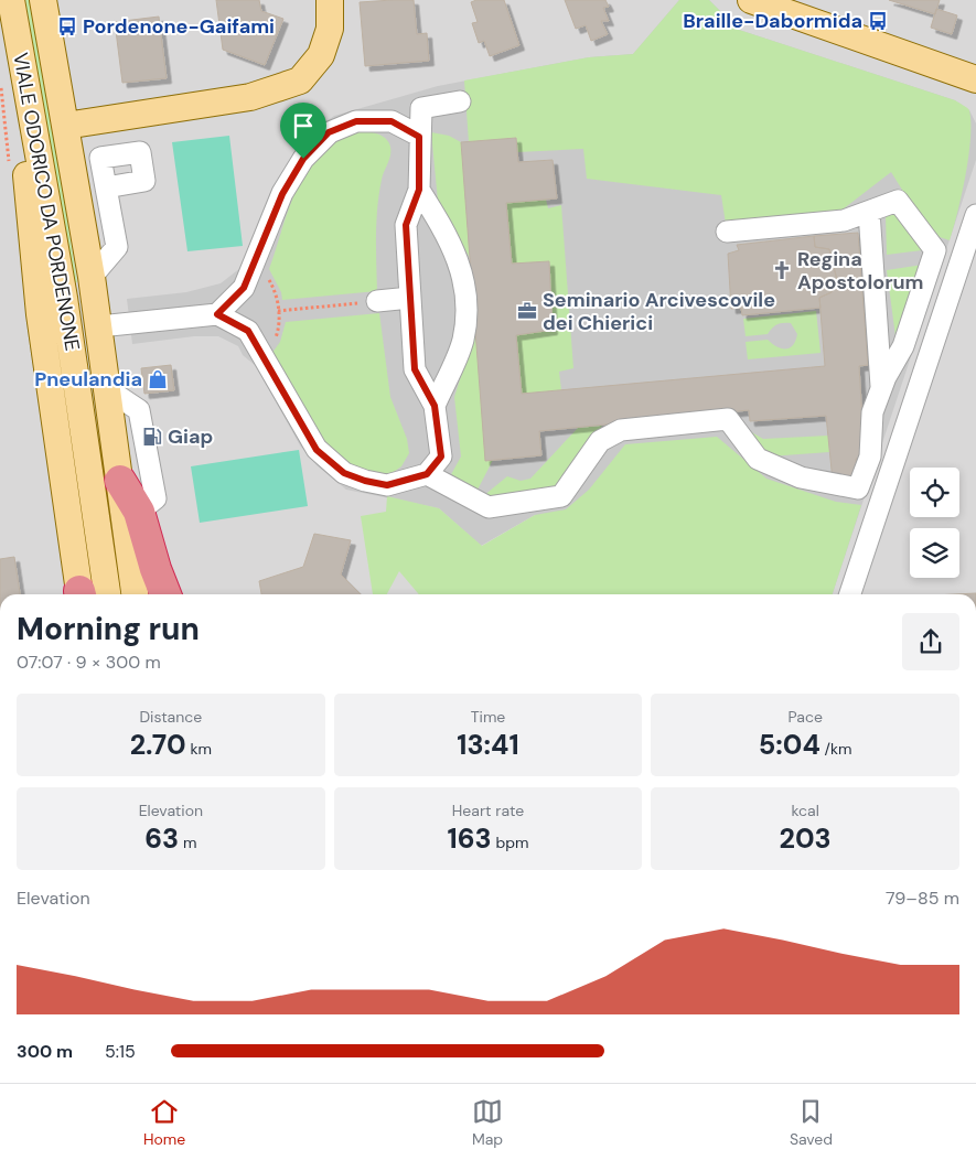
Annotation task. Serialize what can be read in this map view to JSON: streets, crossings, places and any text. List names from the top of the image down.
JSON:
{
  "streets": {
    "main road": ["VIALE ODORICO DA PORDENONE"]
  },
  "places": {
    "bus stop": ["Braille-Dabormida", "Pordenone-Gaifami"],
    "church": ["Regina Apostolorum"],
    "office": ["Seminario Arcivescovile dei Chierici"],
    "shop": ["Pneulandia"],
    "fuel station": ["Giap"]
  },
  "page": {
    "heading": ["Morning run", "07:07 · 9 × 300 m"],
    "stats": [
      ["Distance", "2.70 km"],
      ["Time", "13:41"],
      ["Pace", "5:04 /km"],
      ["Elevation", "63 m"],
      ["Heart rate", "163 bpm"],
      ["kcal", "203"]
    ],
    "chart": ["Elevation", "79–85 m"],
    "list": [
      {
        "name": "300 m",
        "note": "5:15"
      }
    ],
    "tabs": ["Home", "Map", "Saved"]
  }
}
